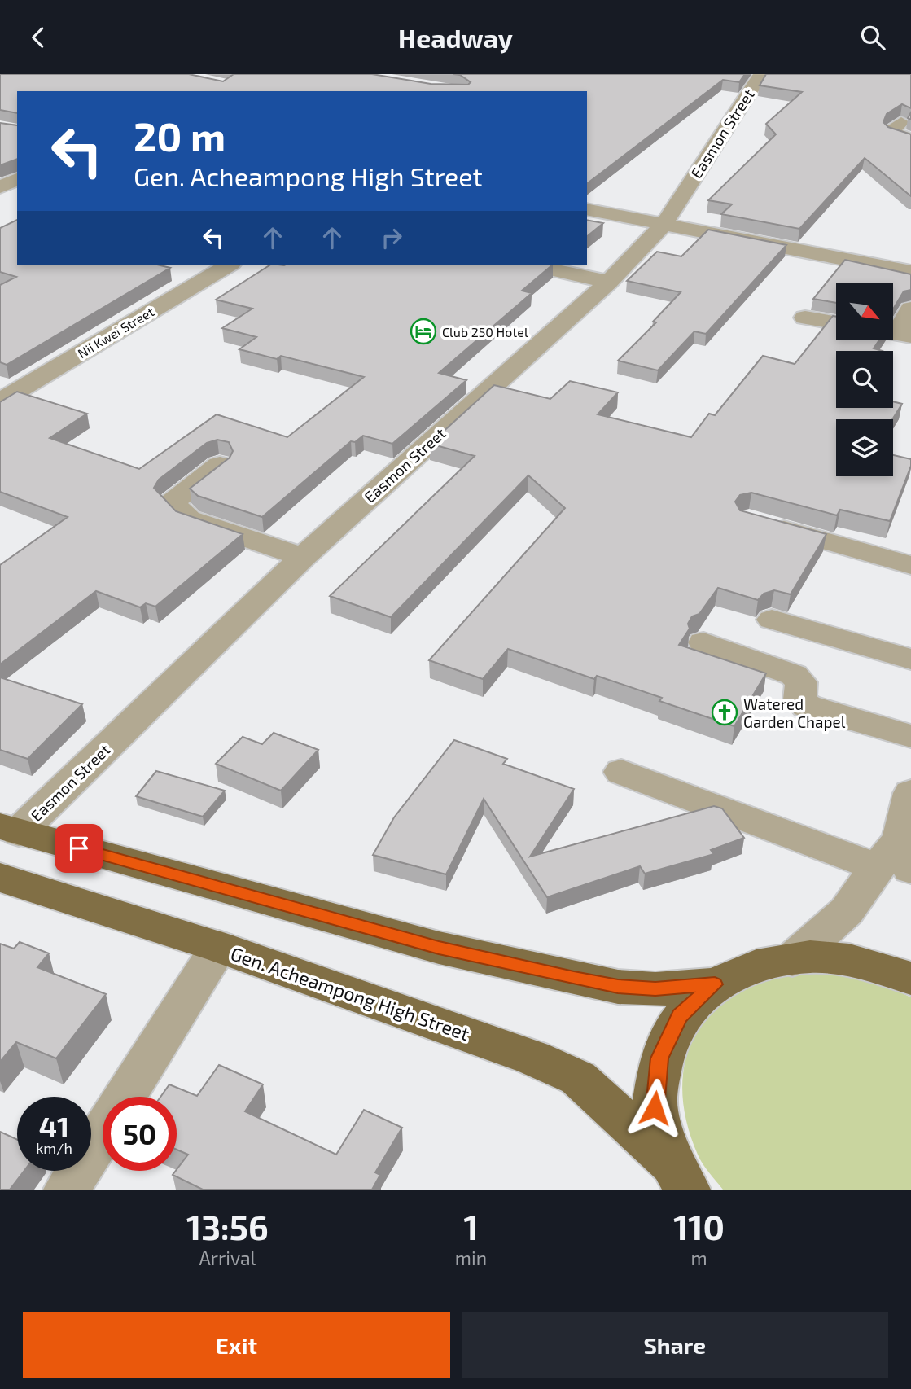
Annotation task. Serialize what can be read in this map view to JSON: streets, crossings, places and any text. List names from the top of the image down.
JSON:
{
  "streets": {
    "main road": ["Gen. Acheampong High Street"],
    "street": ["Easmon Street", "Nii Kwei Street"]
  },
  "places": {
    "hotel": ["Club 250 Hotel"],
    "church": ["Watered Garden Chapel"]
  },
  "north": "bottom right",
  "page": {
    "header": "Headway",
    "turn": ["20 m", "Gen. Acheampong High Street"],
    "speed": "41 km/h",
    "limit": "50",
    "eta": [
      "13:56",
      "Arrival",
      "1",
      "min",
      "110",
      "m"
    ],
    "buttons": ["Exit", "Share"]
  }
}
